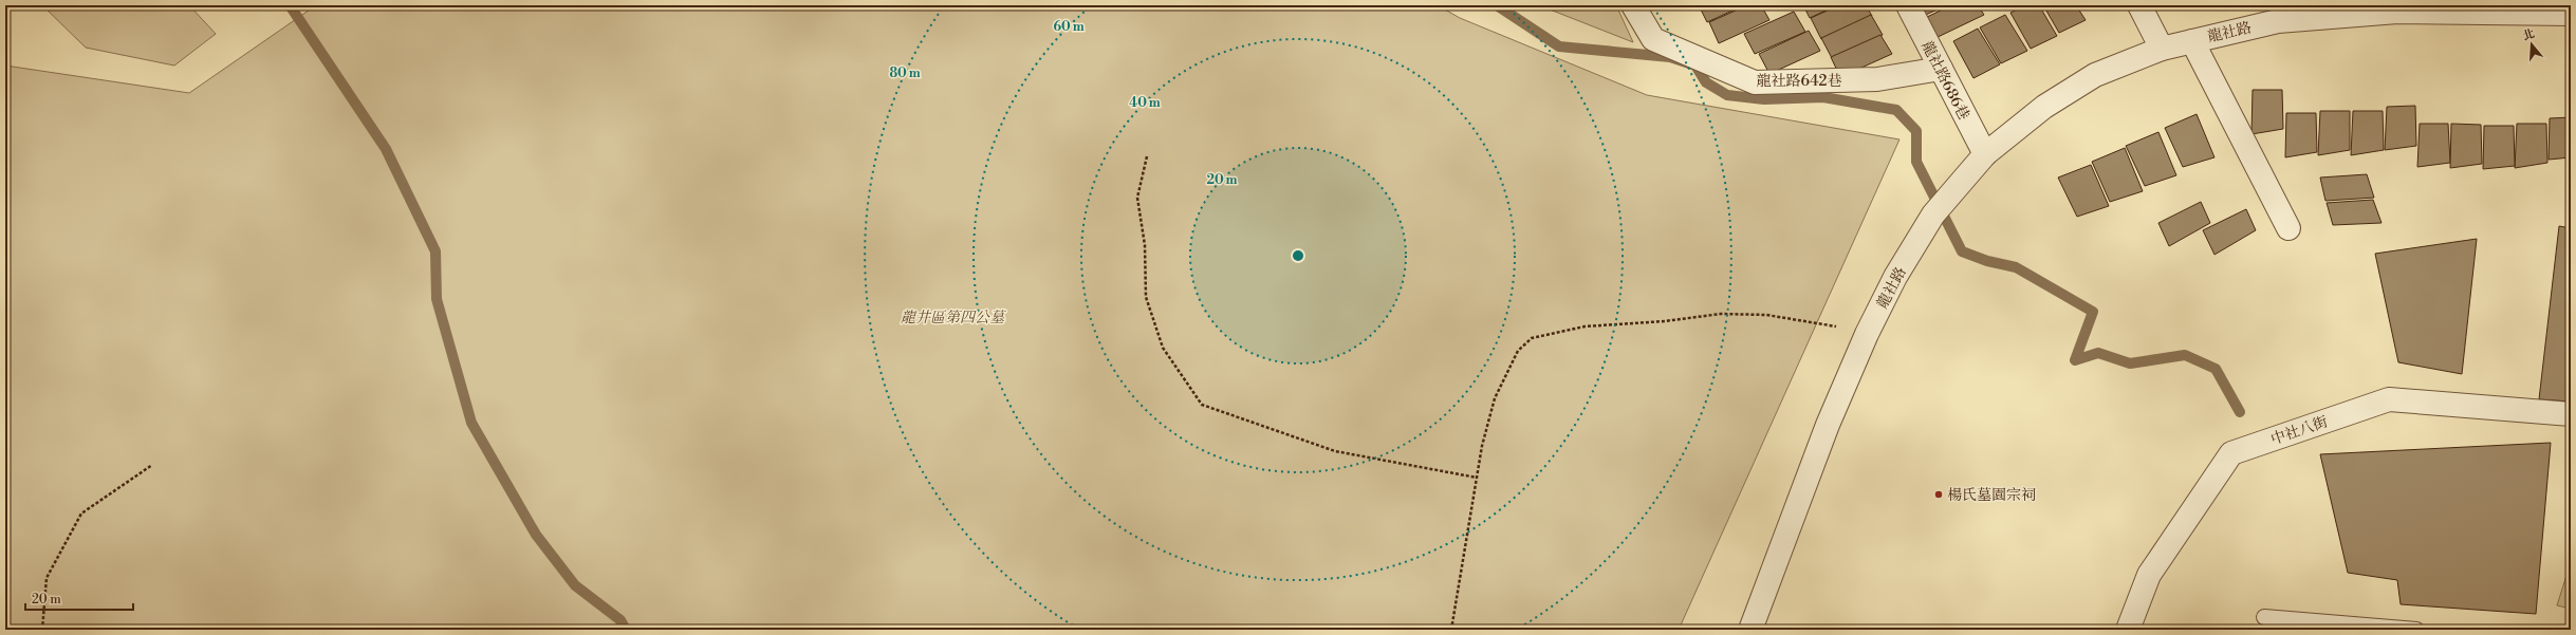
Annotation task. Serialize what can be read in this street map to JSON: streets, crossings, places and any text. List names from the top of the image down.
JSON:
{
  "streets": {
    "street": [
      "龍社路",
      "龍社路642巷",
      "龍社路686巷",
      "中社八街"
    ]
  },
  "crossings": [
    ["龍社路", "龍社路686巷"],
    ["龍社路642巷", "龍社路686巷"]
  ],
  "parks": ["龍井區第四公墓"],
  "places": ["楊氏墓園宗祠"],
  "scale_bar": "20 m",
  "north": "top",
  "rings": [
    "60 m",
    "80 m",
    "40 m",
    "20 m"
  ]
}
